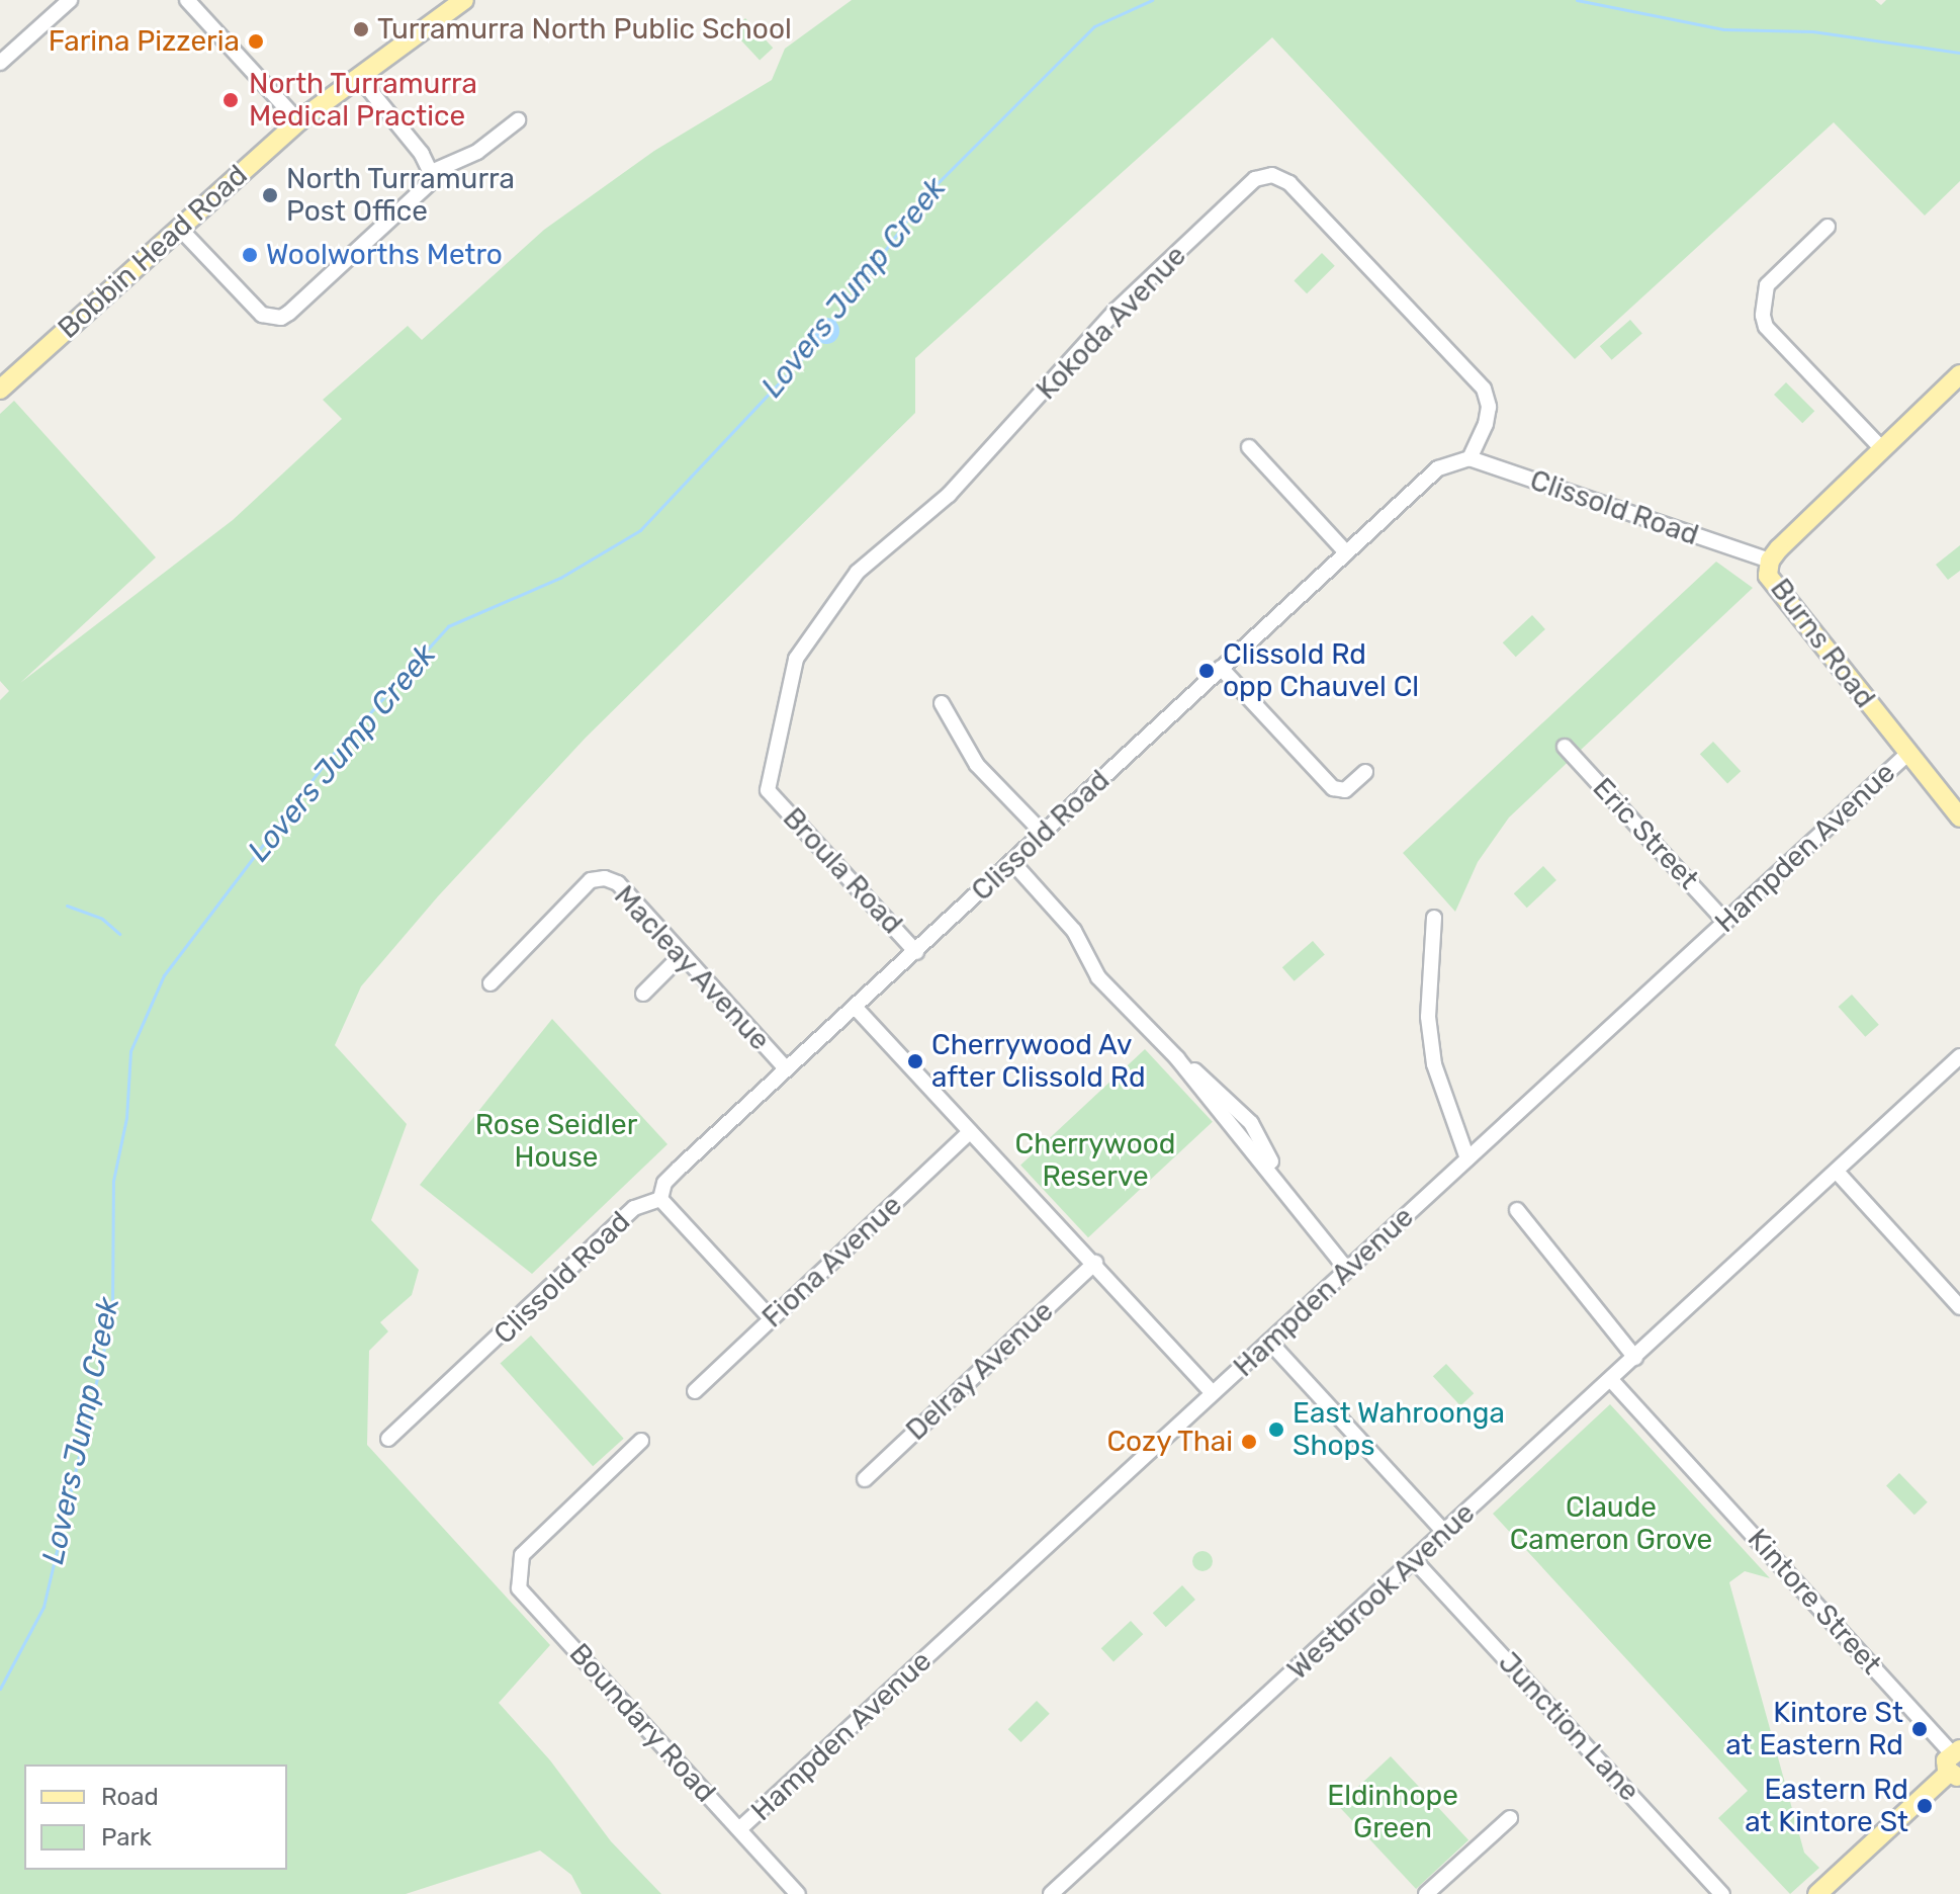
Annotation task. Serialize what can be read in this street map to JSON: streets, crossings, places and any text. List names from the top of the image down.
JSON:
{
  "streets": {
    "main road": ["Bobbin Head Road", "Burns Road"],
    "street": [
      "Kokoda Avenue",
      "Clissold Road",
      "Eric Street",
      "Hampden Avenue",
      "Broula Road",
      "Macleay Avenue",
      "Fiona Avenue",
      "Delray Avenue",
      "Westbrook Avenue",
      "Kintore Street",
      "Boundary Road",
      "Junction Lane"
    ]
  },
  "crossings": [
    ["Kokoda Avenue", "Clissold Road"],
    ["Kokoda Avenue", "Broula Road"],
    ["Clissold Road", "Burns Road"],
    ["Clissold Road", "Broula Road"],
    ["Clissold Road", "Macleay Avenue"],
    ["Burns Road", "Hampden Avenue"],
    ["Eric Street", "Hampden Avenue"],
    ["Hampden Avenue", "Boundary Road"],
    ["Westbrook Avenue", "Kintore Street"],
    ["Westbrook Avenue", "Junction Lane"]
  ],
  "water": ["Lovers Jump Creek"],
  "parks": [
    "Rose Seidler House",
    "Cherrywood Reserve",
    "Claude Cameron Grove",
    "Eldinhope Green"
  ],
  "places": [
    "Turramurra North Public School",
    "Farina Pizzeria",
    "North Turramurra Medical Practice",
    "North Turramurra Post Office",
    "Woolworths Metro",
    "Clissold Rd opp Chauvel Cl",
    "Cherrywood Av after Clissold Rd",
    "East Wahroonga Shops",
    "Cozy Thai",
    "Kintore St at Eastern Rd",
    "Eastern Rd at Kintore St"
  ],
  "legend": ["Road", "Park"]
}
